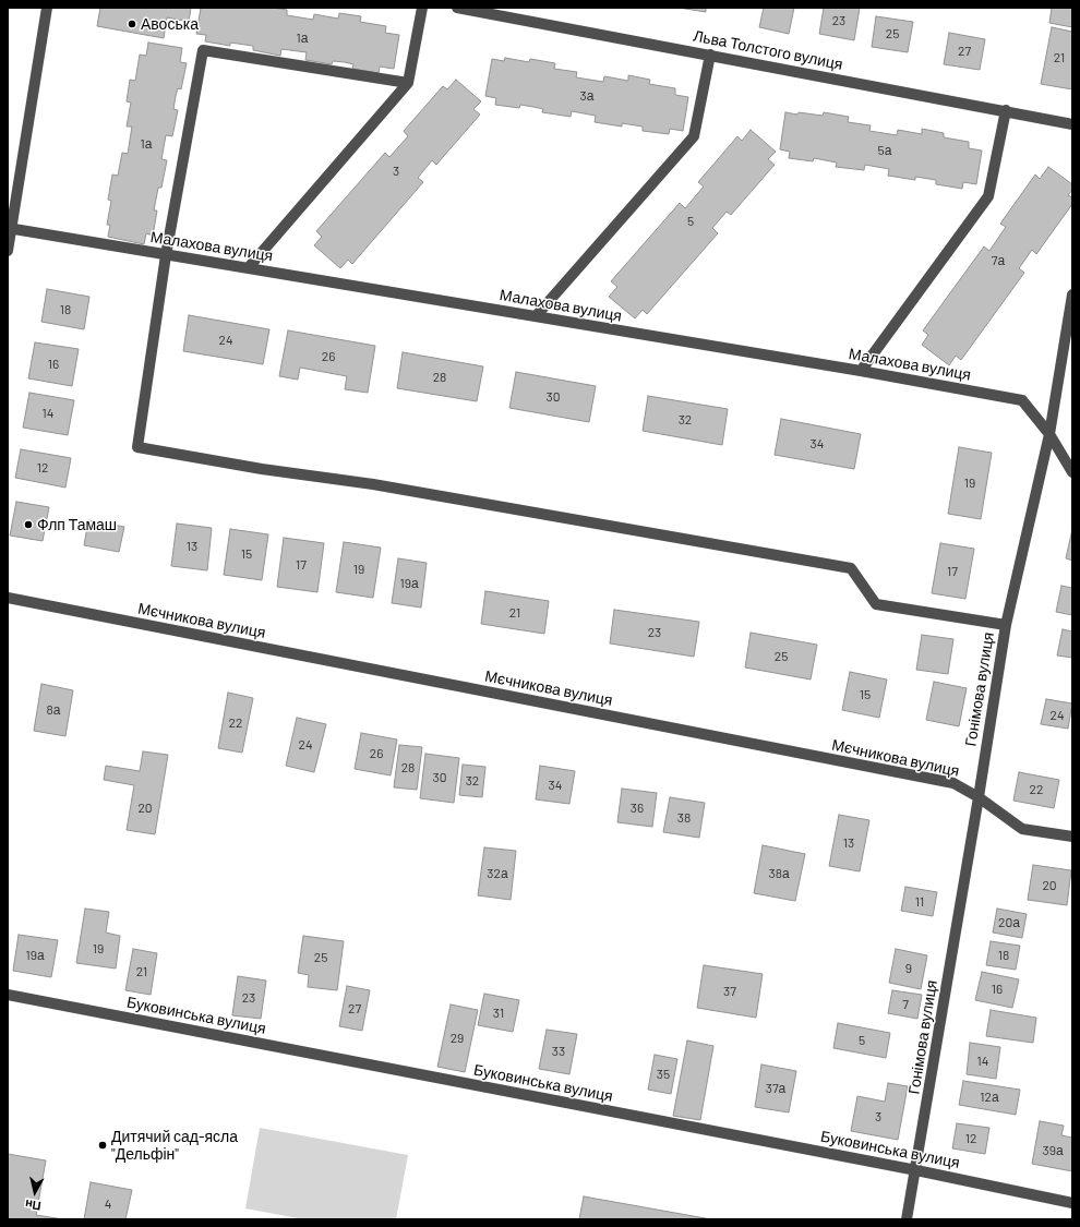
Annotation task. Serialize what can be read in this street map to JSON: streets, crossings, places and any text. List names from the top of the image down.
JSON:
{
  "streets": {
    "street": [
      "Льва Толстого вулиця",
      "Малахова вулиця",
      "Мєчникова вулиця",
      "Гонімова вулиця",
      "Буковинська вулиця"
    ]
  },
  "crossings": [
    ["Малахова вулиця", "Гонімова вулиця"],
    ["Мєчникова вулиця", "Гонімова вулиця"],
    ["Гонімова вулиця", "Буковинська вулиця"]
  ],
  "places": ["Авоська", "Флп Тамаш", "Дитячий сад-ясла \"Дельфін\""],
  "house_numbers": [
    "23",
    "25",
    "1а",
    "27",
    "21",
    "3а",
    "1а",
    "5а",
    "3",
    "5",
    "7а",
    "18",
    "24",
    "26",
    "16",
    "28",
    "30",
    "14",
    "32",
    "34",
    "12",
    "19",
    "13",
    "15",
    "17",
    "19",
    "17",
    "19а",
    "21",
    "23",
    "25",
    "15",
    "8а",
    "24",
    "22",
    "24",
    "26",
    "28",
    "30",
    "32",
    "34",
    "22",
    "20",
    "36",
    "38",
    "13",
    "32а",
    "38а",
    "20",
    "11",
    "20а",
    "19",
    "19а",
    "18",
    "25",
    "9",
    "21",
    "16",
    "37",
    "23",
    "7",
    "27",
    "31",
    "29",
    "5",
    "33",
    "14",
    "35",
    "37а",
    "12а",
    "3",
    "12",
    "39а",
    "4"
  ],
  "north": "bottom"
}
